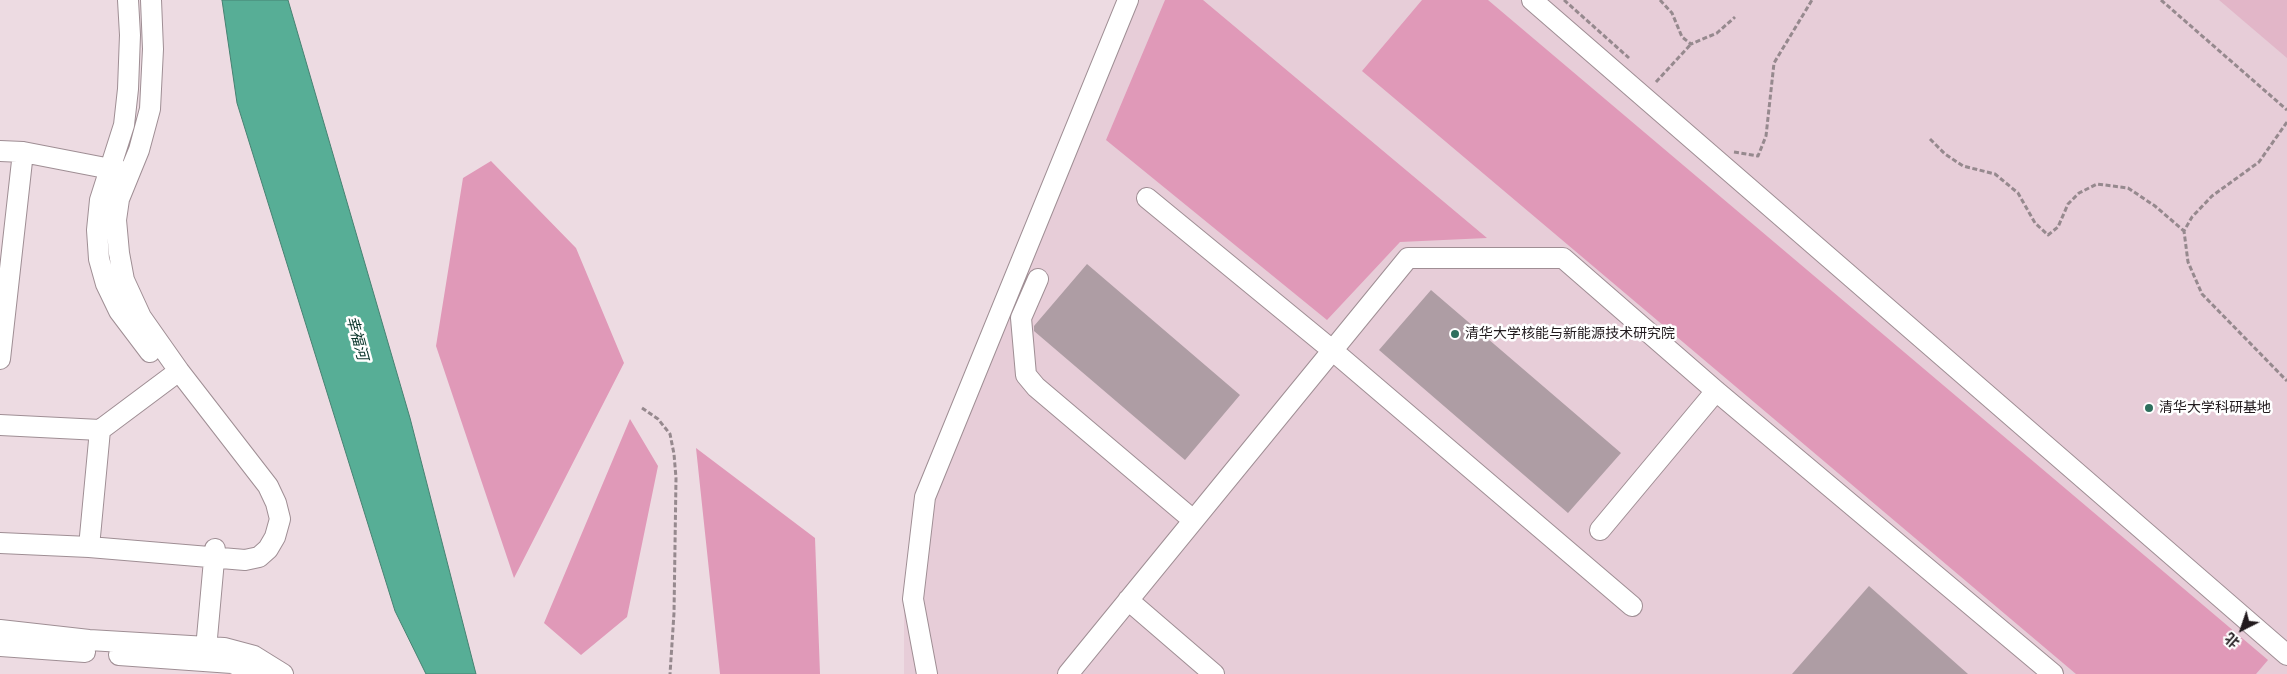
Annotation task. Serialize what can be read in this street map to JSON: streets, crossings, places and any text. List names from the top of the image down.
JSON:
{
  "water": ["幸福河"],
  "places": ["清华大学核能与新能源技术研究院", "清华大学科研基地"],
  "north": "bottom left"
}
